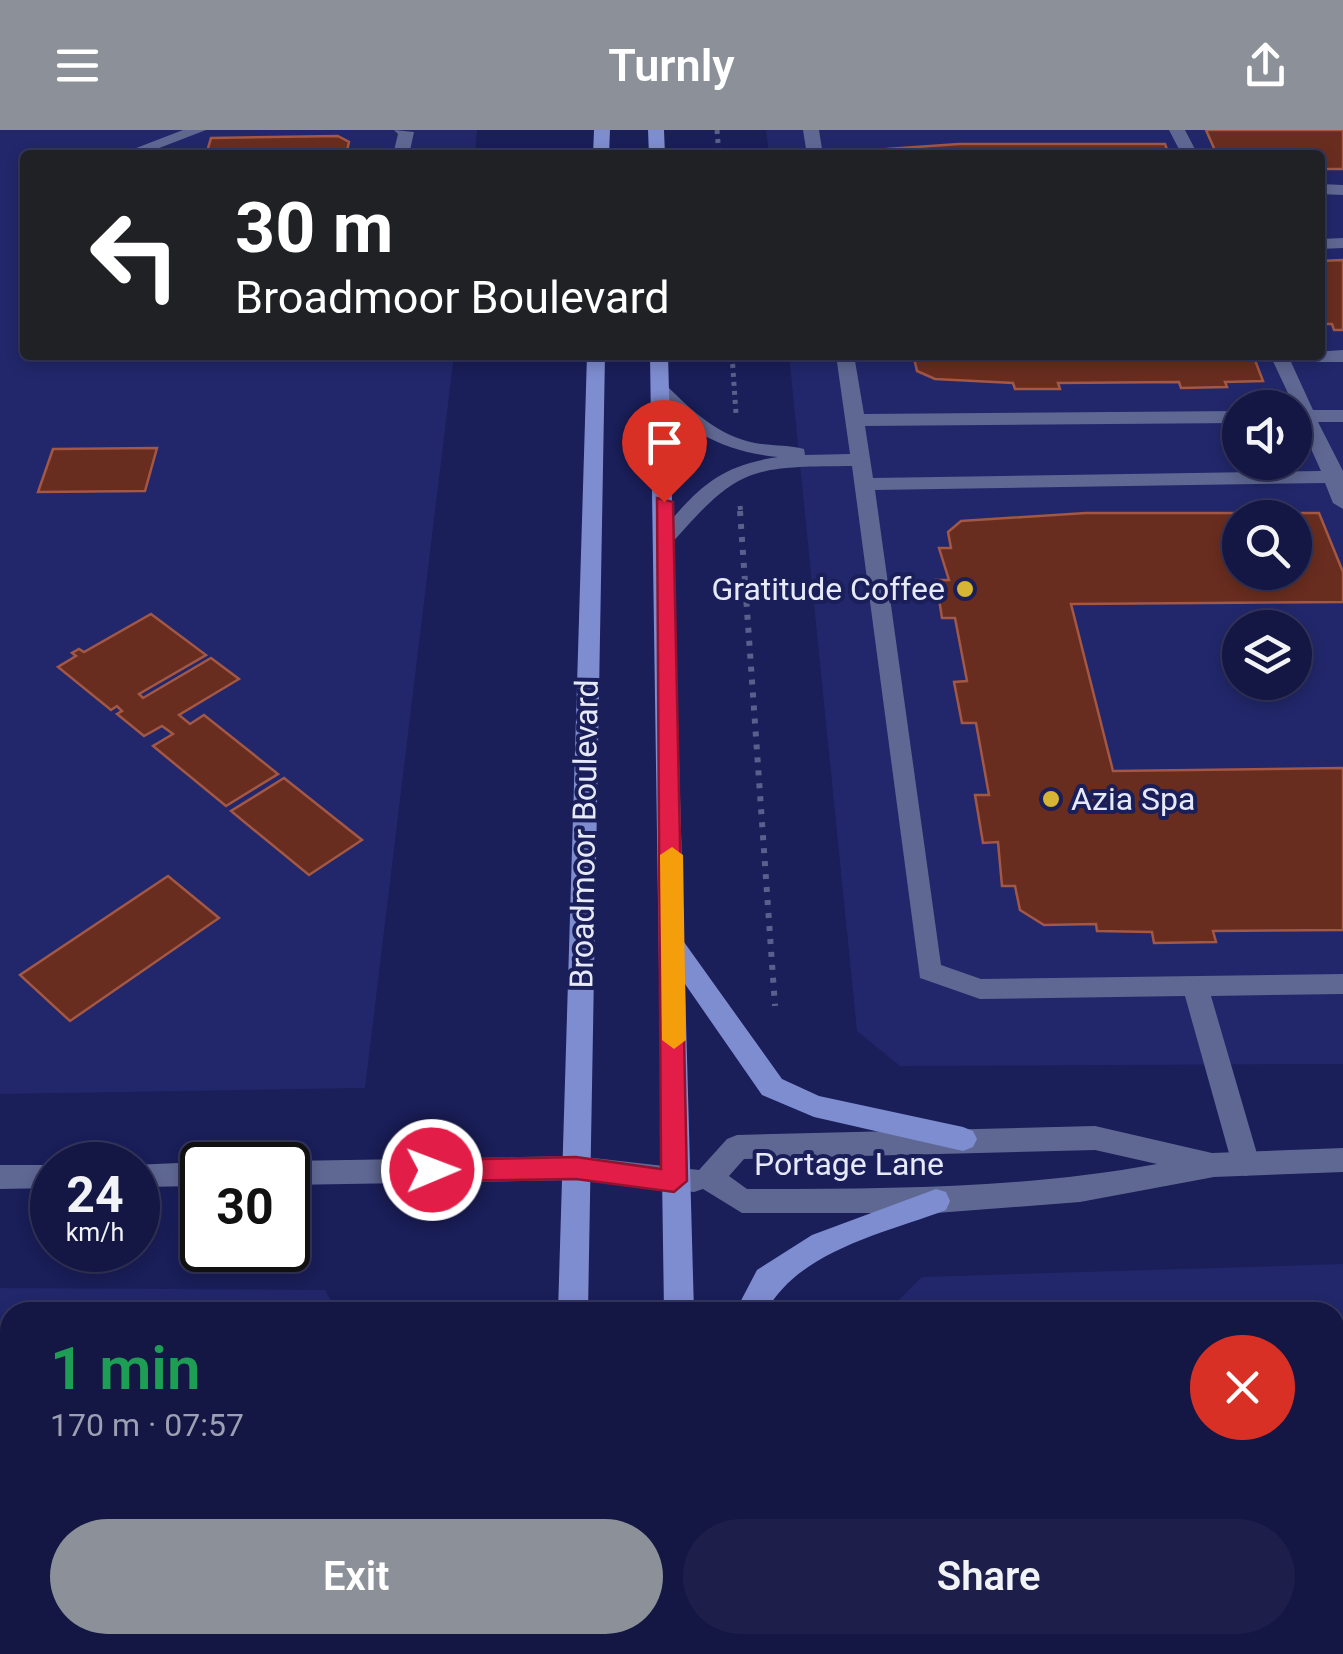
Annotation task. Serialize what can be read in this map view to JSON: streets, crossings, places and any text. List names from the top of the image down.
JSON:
{
  "streets": {
    "main road": ["Broadmoor Boulevard"],
    "street": ["Portage Lane"]
  },
  "places": ["Gratitude Coffee", "Azia Spa"],
  "page": {
    "header": "Turnly",
    "turn": ["30 m", "Broadmoor Boulevard"],
    "speed": "24 km/h",
    "limit": "30",
    "heading": ["1 min", "170 m · 07:57"],
    "buttons": ["Exit", "Share"]
  }
}
